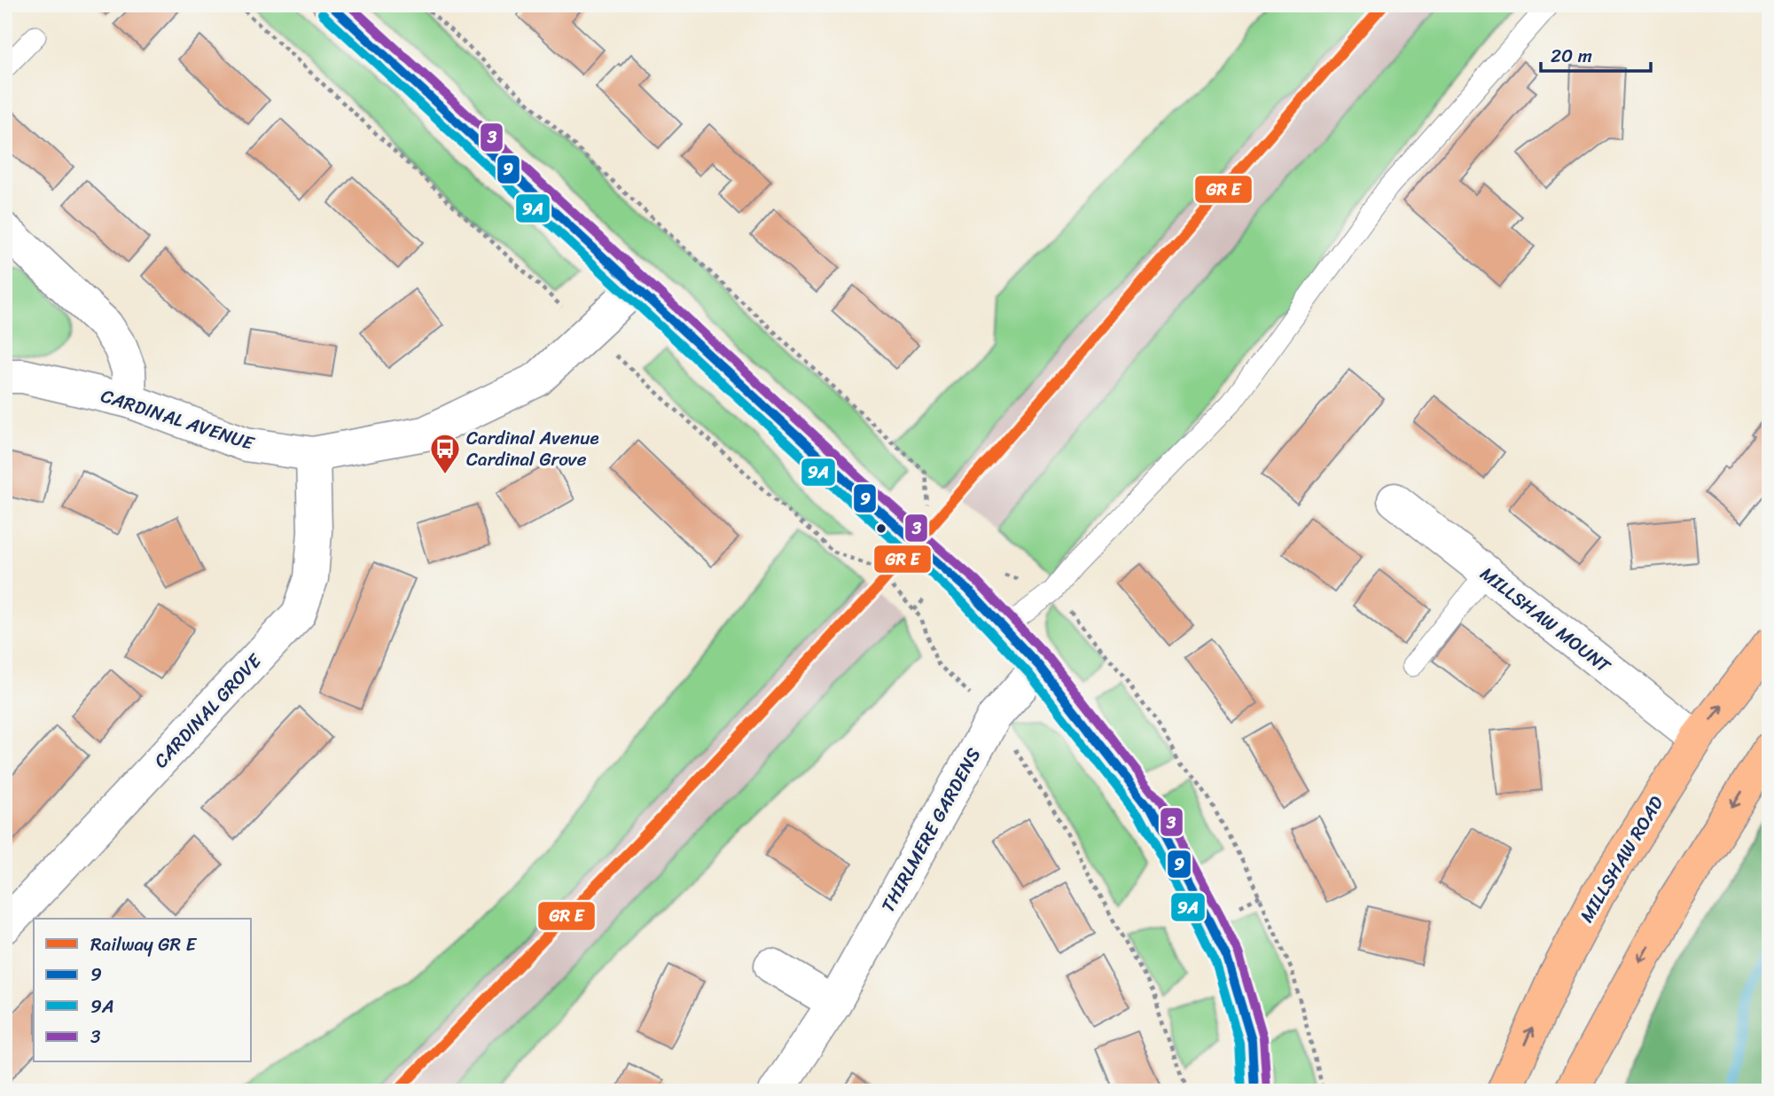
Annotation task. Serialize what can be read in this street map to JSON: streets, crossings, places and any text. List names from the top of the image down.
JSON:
{
  "streets": {
    "main road": ["MILLSHAW ROAD"],
    "street": [
      "CARDINAL AVENUE",
      "MILLSHAW MOUNT",
      "CARDINAL GROVE",
      "THIRLMERE GARDENS"
    ]
  },
  "crossings": [
    ["CARDINAL AVENUE", "CARDINAL GROVE"],
    ["MILLSHAW MOUNT", "MILLSHAW ROAD"]
  ],
  "places": {
    "bus stop": ["Cardinal Avenue Cardinal Grove"]
  },
  "lines": ["transit line 9", "transit line 3", "transit line 9A"],
  "legend": [
    "Railway GR E",
    "9",
    "9A",
    "3"
  ],
  "scale_bar": "20 m"
}
